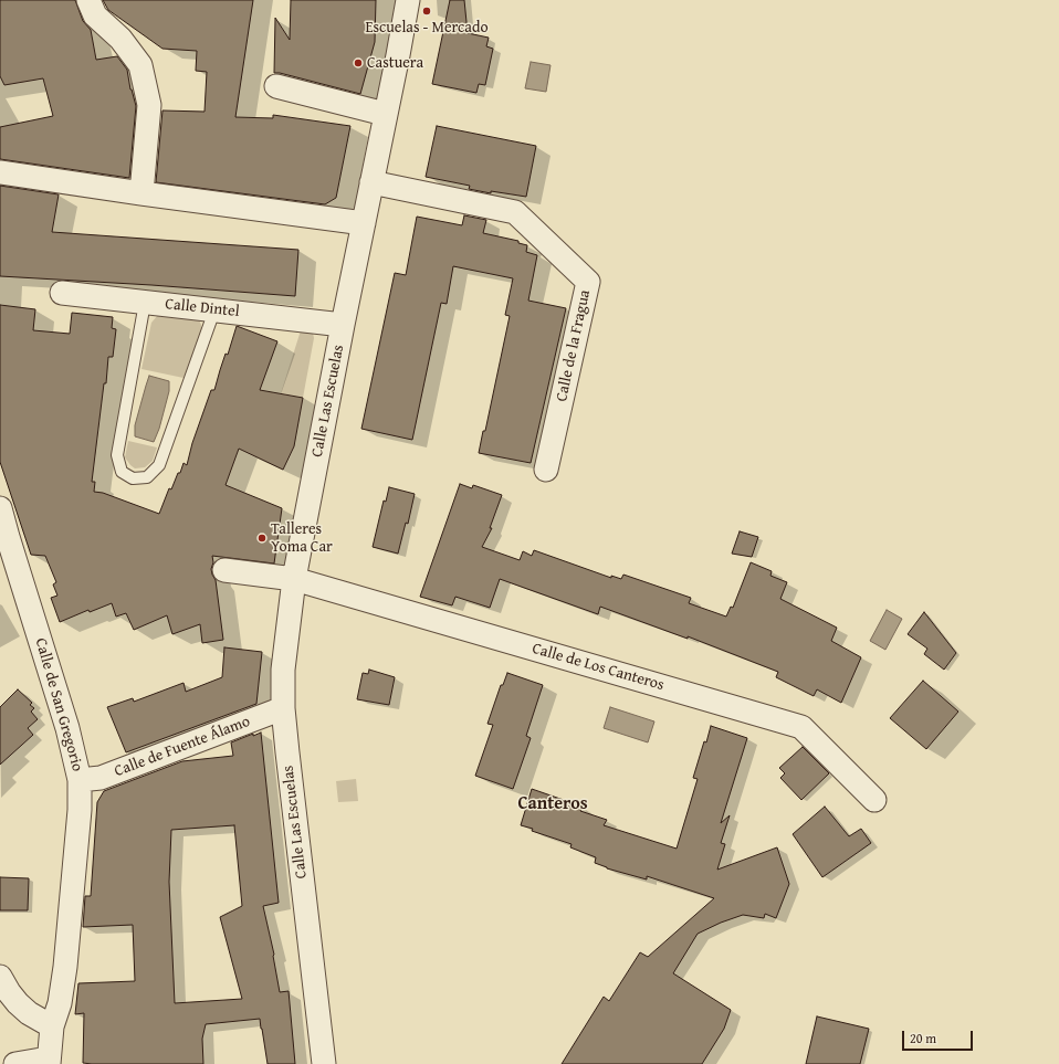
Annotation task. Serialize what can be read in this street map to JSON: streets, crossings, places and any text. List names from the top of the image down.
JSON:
{
  "streets": {
    "street": [
      "Calle Dintel",
      "Calle de la Fragua",
      "Calle Las Escuelas",
      "Calle de Los Canteros",
      "Calle de San Gregorio",
      "Calle de Fuente Álamo"
    ]
  },
  "crossings": [
    ["Calle Dintel", "Calle Las Escuelas"],
    ["Calle de la Fragua", "Calle Las Escuelas"],
    ["Calle Las Escuelas", "Calle de Los Canteros"],
    ["Calle Las Escuelas", "Calle de Fuente Álamo"],
    ["Calle de San Gregorio", "Calle de Fuente Álamo"]
  ],
  "districts": ["Canteros"],
  "places": ["Escuelas - Mercado", "Castuera", "Talleres Yoma Car"],
  "scale_bar": "20 m"
}
